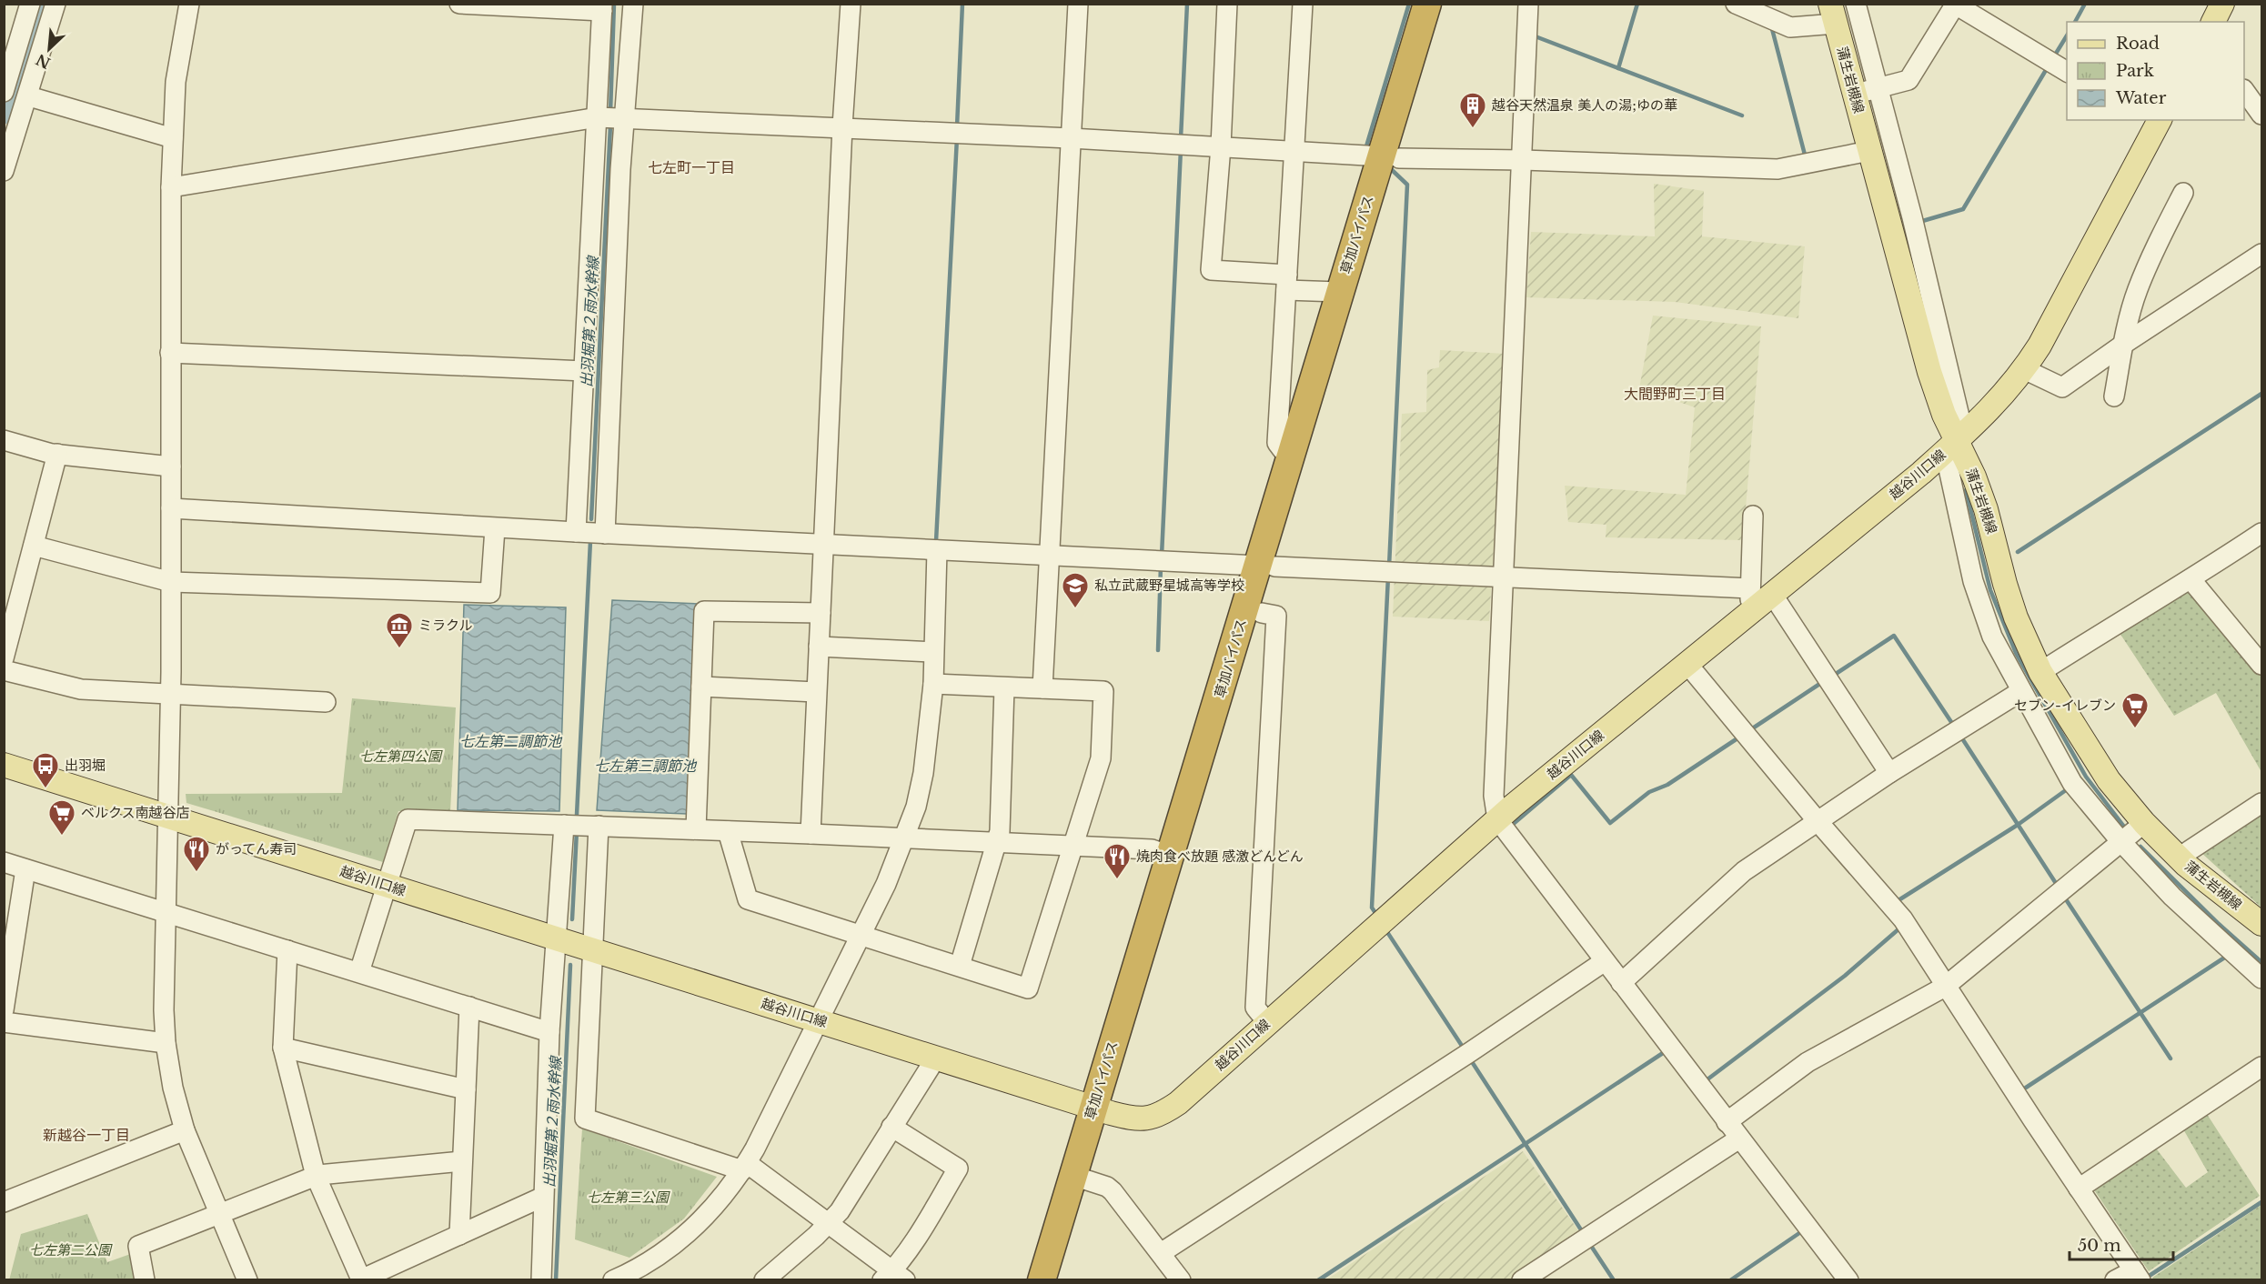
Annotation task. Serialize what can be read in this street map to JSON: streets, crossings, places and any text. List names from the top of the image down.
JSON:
{
  "streets": {
    "highway": ["草加バイパス"],
    "main road": ["蒲生岩槻線", "越谷川口線"]
  },
  "crossings": [
    ["蒲生岩槻線", "越谷川口線"],
    ["草加バイパス", "越谷川口線"]
  ],
  "districts": ["七左町一丁目", "大間野町三丁目", "新越谷一丁目"],
  "water": ["出羽堀第２雨水幹線", "七左第二調節池", "七左第三調節池"],
  "parks": ["七左第四公園", "七左第三公園", "七左第二公園"],
  "places": {
    "building": ["越谷天然温泉 美人の湯;ゆの華"],
    "school or university": ["私立武蔵野星城高等学校"],
    "museum": ["ミラクル"],
    "supermarket": ["セブン-イレブン", "ベルクス南越谷店"],
    "bus stop": ["出羽堀"],
    "restaurant": ["がってん寿司", "焼肉食べ放題 感激どんどん"]
  },
  "legend": ["Road", "Park", "Water"],
  "scale_bar": "50 m",
  "north": "bottom left"
}
